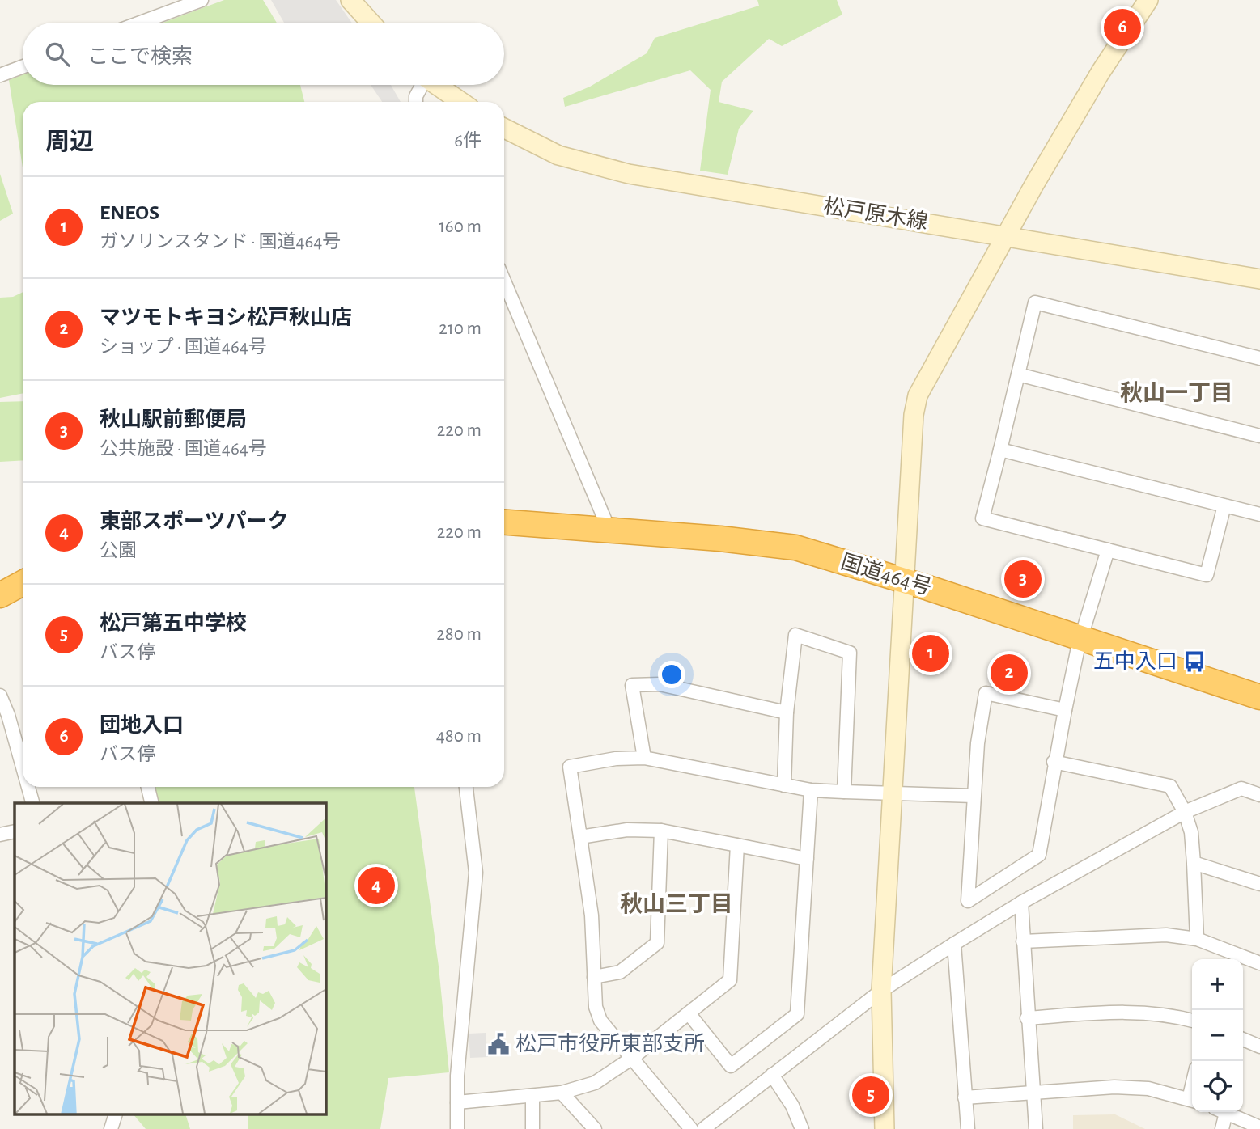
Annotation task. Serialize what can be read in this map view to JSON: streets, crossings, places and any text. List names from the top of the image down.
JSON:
{
  "streets": {
    "highway": ["国道464号"],
    "street": ["松戸原木線"]
  },
  "districts": ["秋山一丁目", "秋山三丁目"],
  "places": {
    "bus stop": ["五中入口"],
    "public building": ["松戸市役所東部支所"]
  },
  "page": {
    "pins": [
      "6",
      "3",
      "1",
      "2",
      "4",
      "5"
    ],
    "search": "ここで検索",
    "heading": ["周辺", "6件"],
    "list": [
      {
        "mark": "1",
        "name": "ENEOS",
        "note": "ガソリンスタンド · 国道464号",
        "value": "160 m"
      },
      {
        "mark": "2",
        "name": "マツモトキヨシ松戸秋山店",
        "note": "ショップ · 国道464号",
        "value": "210 m"
      },
      {
        "mark": "3",
        "name": "秋山駅前郵便局",
        "note": "公共施設 · 国道464号",
        "value": "220 m"
      },
      {
        "mark": "4",
        "name": "東部スポーツパーク",
        "note": "公園",
        "value": "220 m"
      },
      {
        "mark": "5",
        "name": "松戸第五中学校",
        "note": "バス停",
        "value": "280 m"
      },
      {
        "mark": "6",
        "name": "団地入口",
        "note": "バス停",
        "value": "480 m"
      }
    ],
    "map_buttons": ["+", "−"]
  }
}
